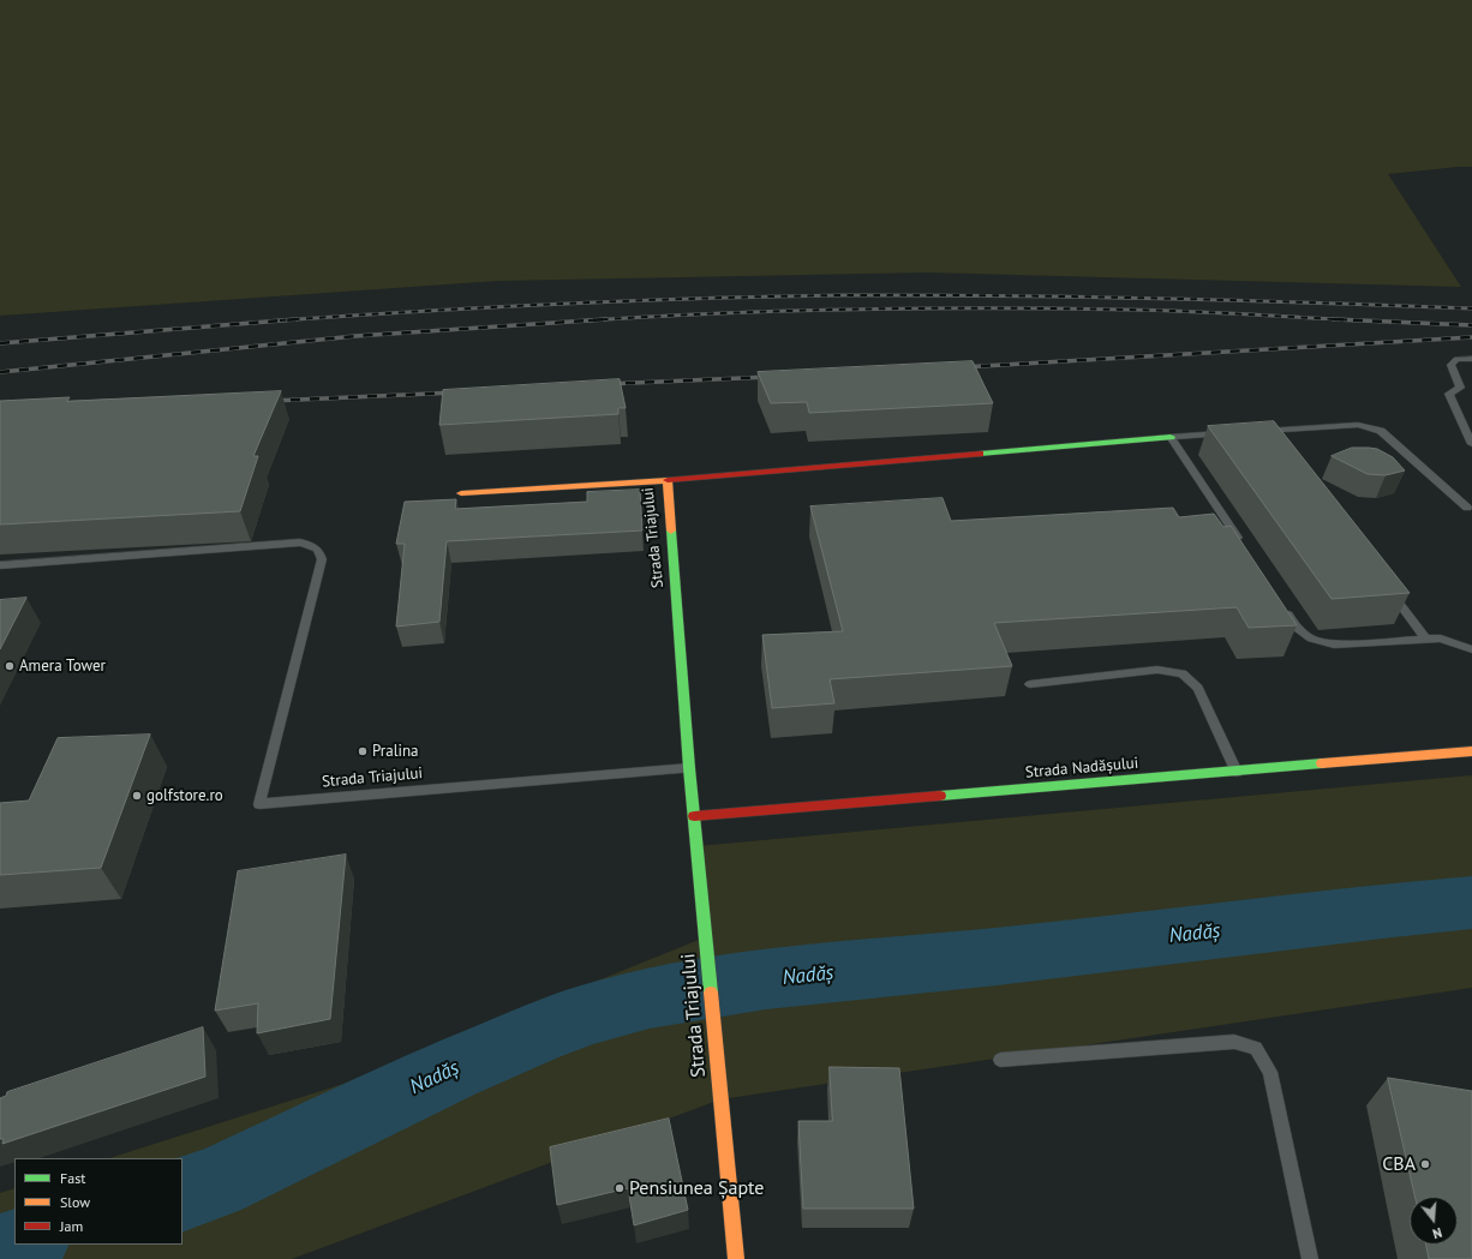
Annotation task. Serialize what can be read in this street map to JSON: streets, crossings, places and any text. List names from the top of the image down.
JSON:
{
  "streets": {
    "street": ["Strada Triajului", "Strada Nadășului"]
  },
  "crossings": [
    ["Strada Triajului", "Strada Nadășului"]
  ],
  "water": ["Nadăș"],
  "places": [
    "Amera Tower",
    "Pralina",
    "golfstore.ro",
    "CBA",
    "Pensiunea Șapte"
  ],
  "legend": ["Fast", "Slow", "Jam"],
  "north": "bottom"
}
